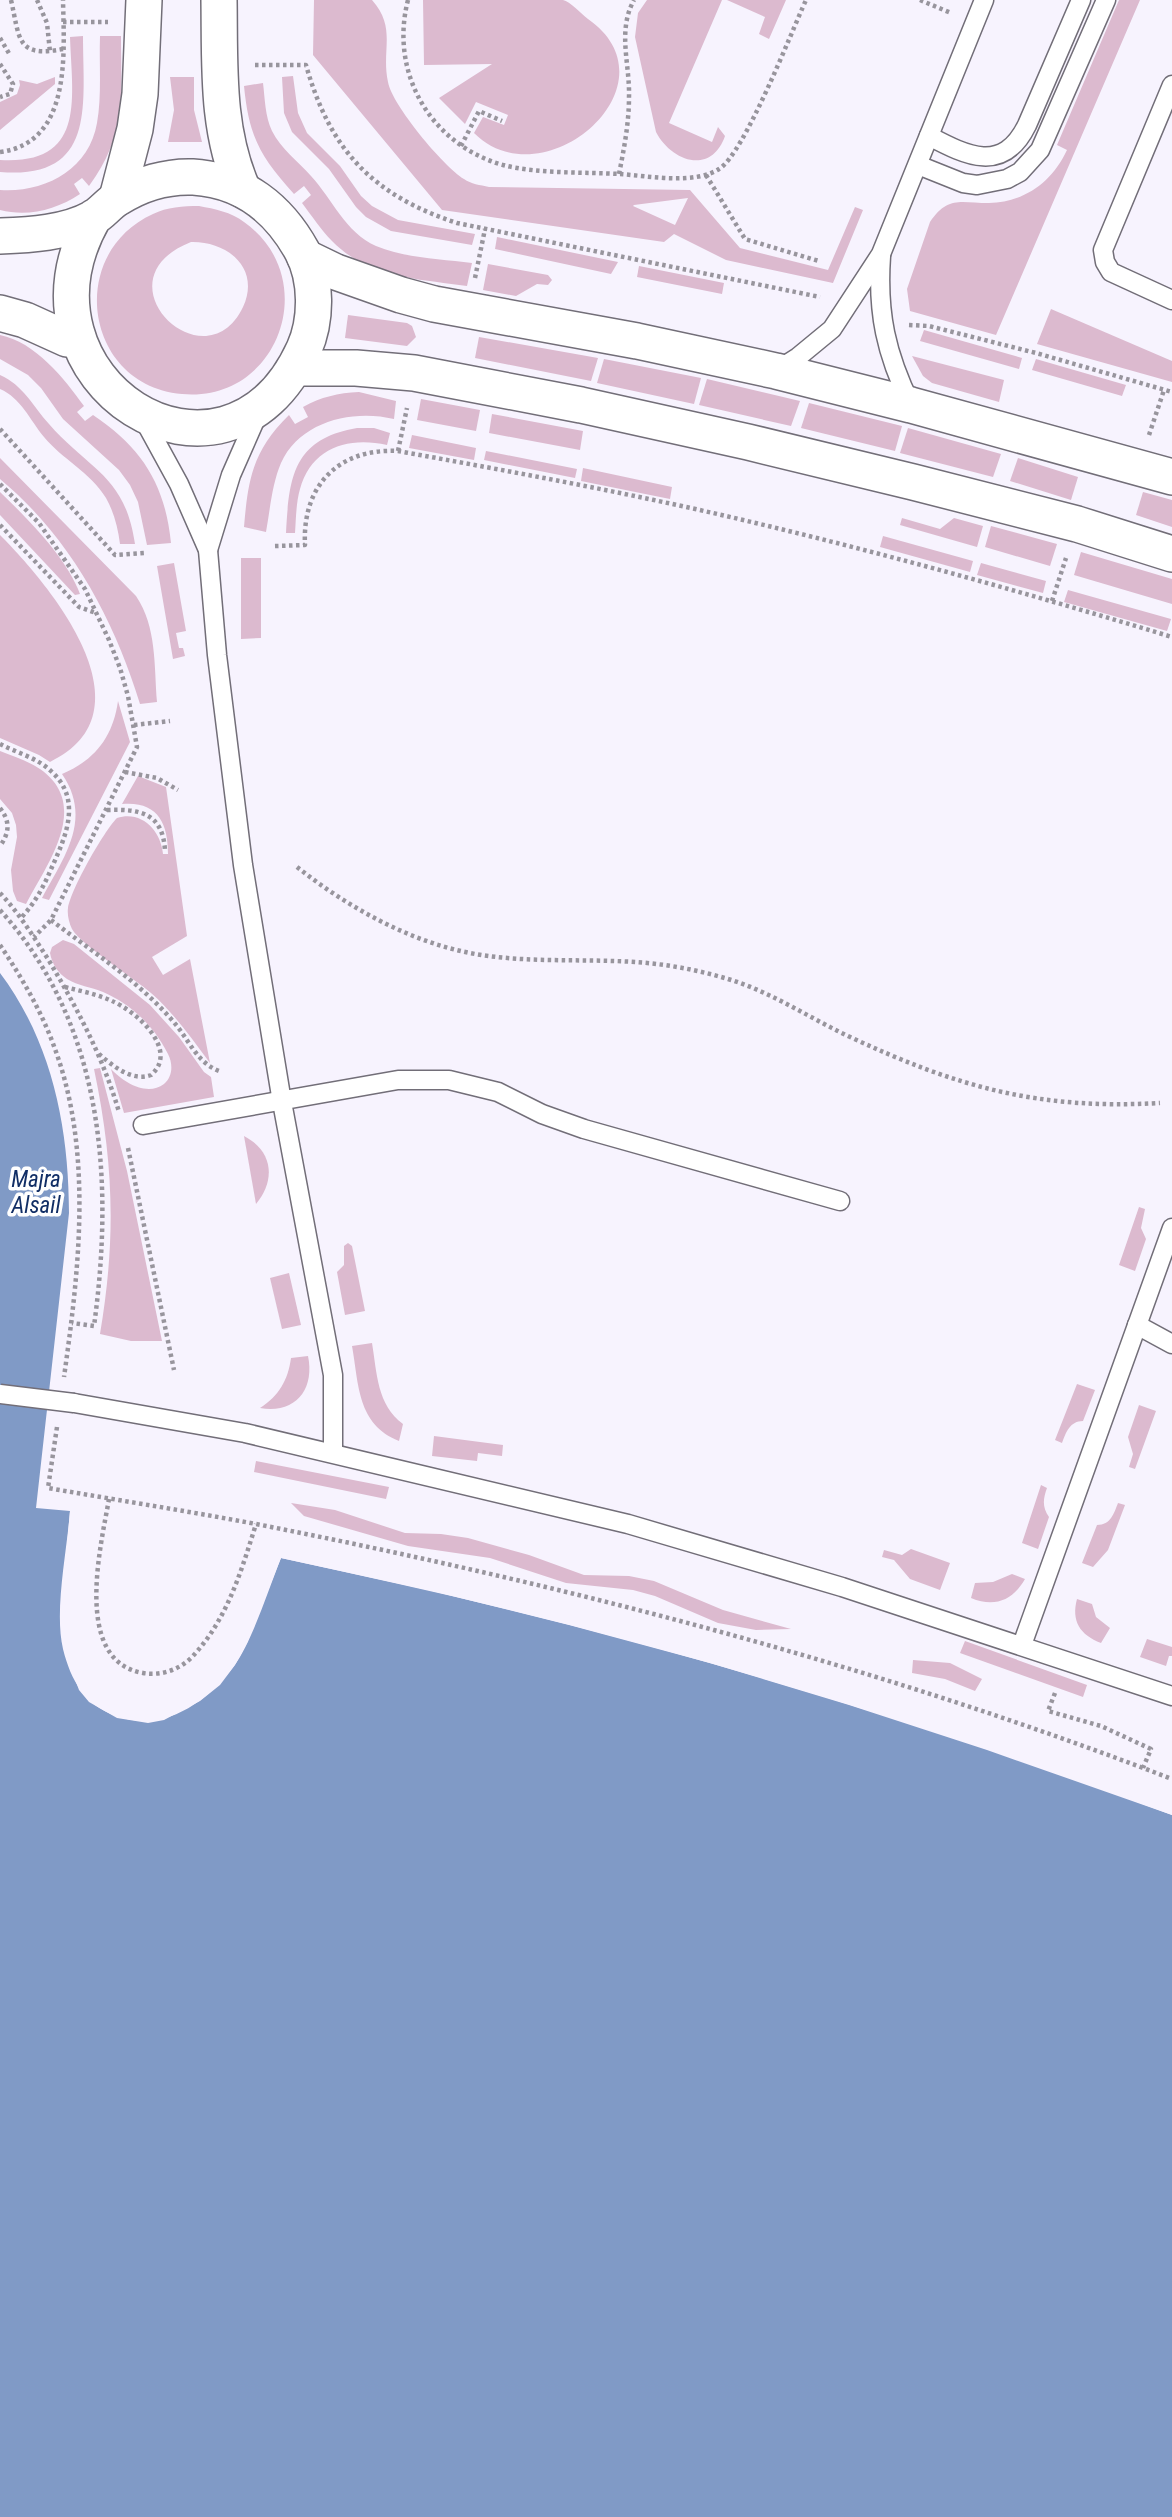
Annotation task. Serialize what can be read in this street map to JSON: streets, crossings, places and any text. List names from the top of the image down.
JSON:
{
  "water": ["Majra Alsail"]
}
